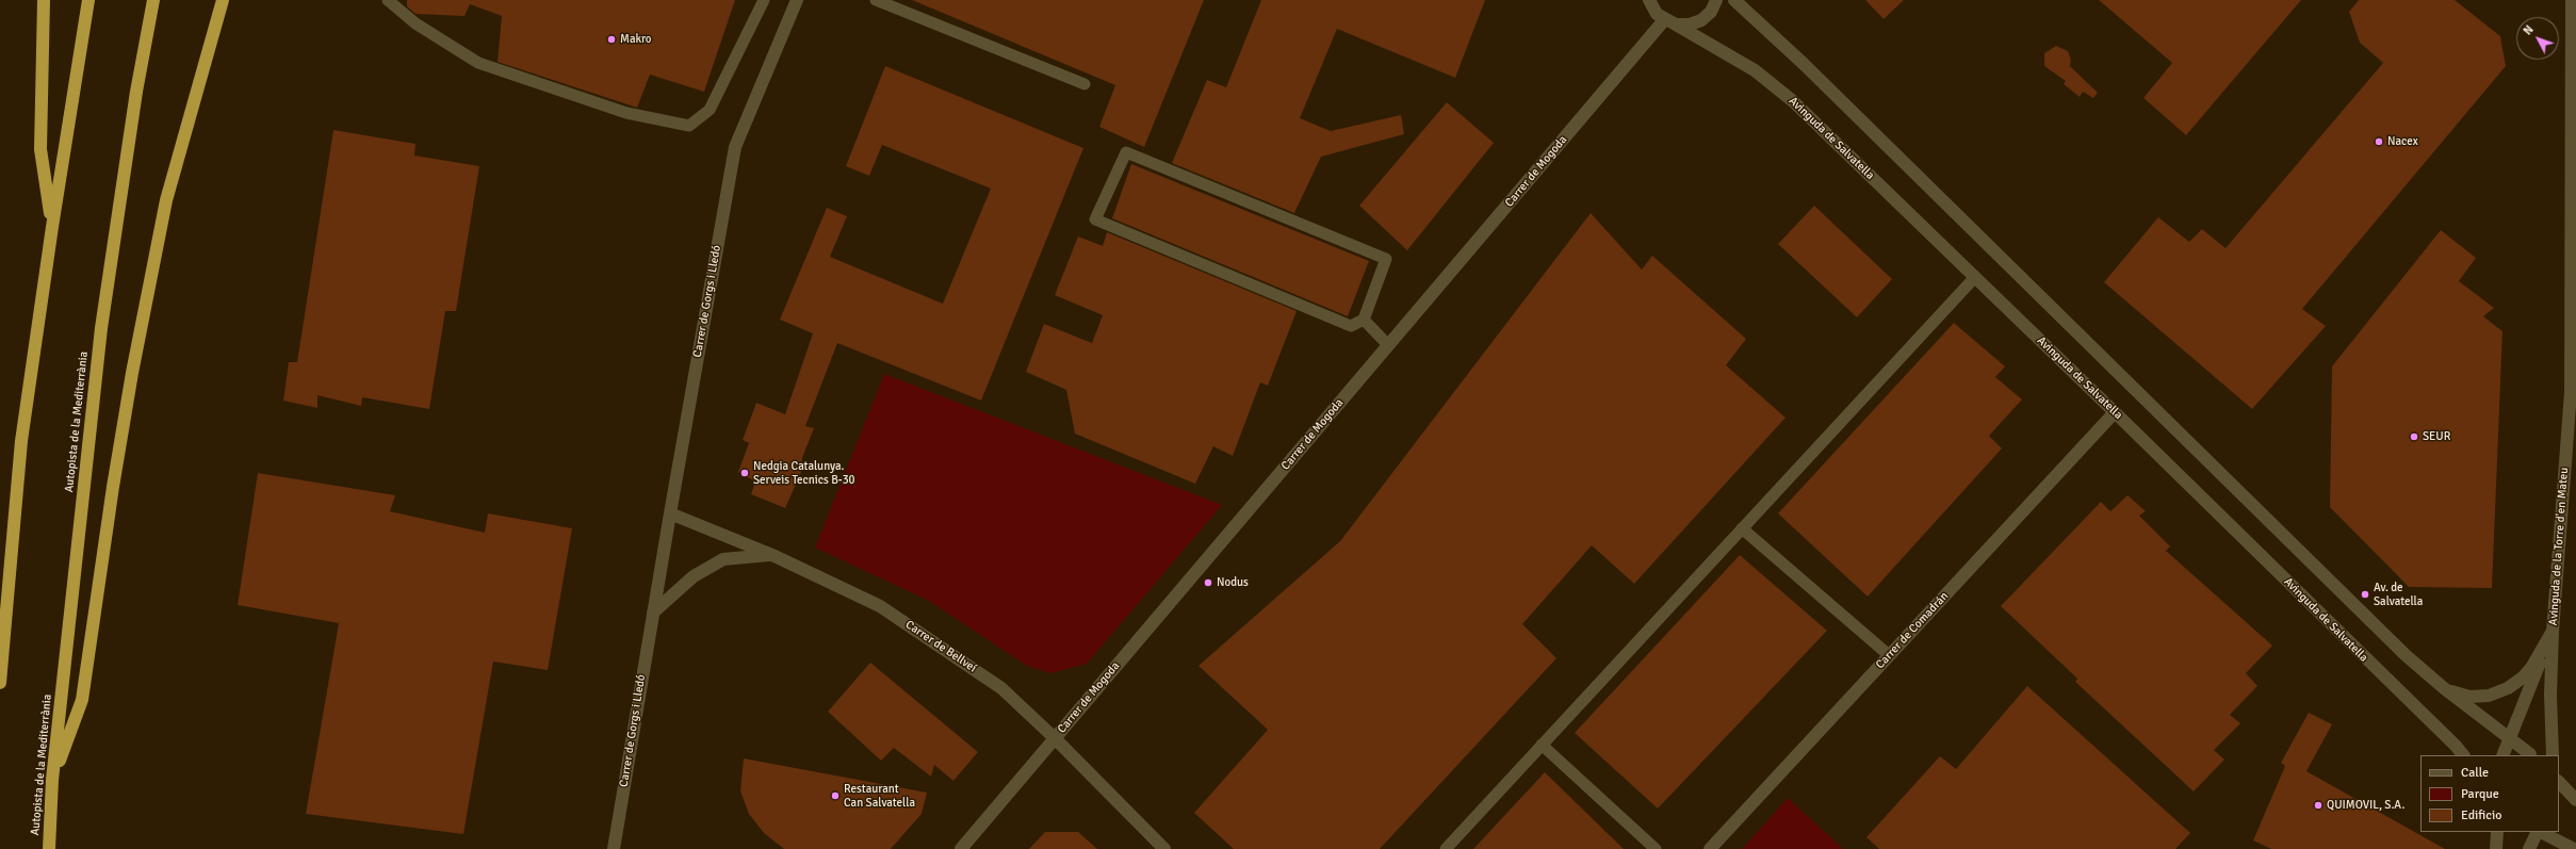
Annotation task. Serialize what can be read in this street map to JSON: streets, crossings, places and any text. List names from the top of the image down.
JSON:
{
  "streets": {
    "highway": ["Autopista de la Mediterrània"],
    "street": [
      "Avinguda de Salvatella",
      "Carrer de Mogoda",
      "Carrer de Gorgs i Lledó",
      "Avinguda de la Torre d'en Mateu",
      "Carrer de Comadrán",
      "Carrer de Bellveí"
    ]
  },
  "crossings": [
    ["Avinguda de Salvatella", "Carrer de Mogoda"],
    ["Avinguda de Salvatella", "Carrer de Comadrán"],
    ["Carrer de Mogoda", "Carrer de Bellveí"],
    ["Carrer de Gorgs i Lledó", "Carrer de Bellveí"]
  ],
  "places": [
    "Makro",
    "Nacex",
    "SEUR",
    "Nedgia Catalunya. Serveis Tecnics B-30",
    "Nodus",
    "Av. de Salvatella",
    "Restaurant Can Salvatella",
    "QUIMOVIL, S.A."
  ],
  "legend": ["Calle", "Parque", "Edificio"],
  "north": "top left"
}
